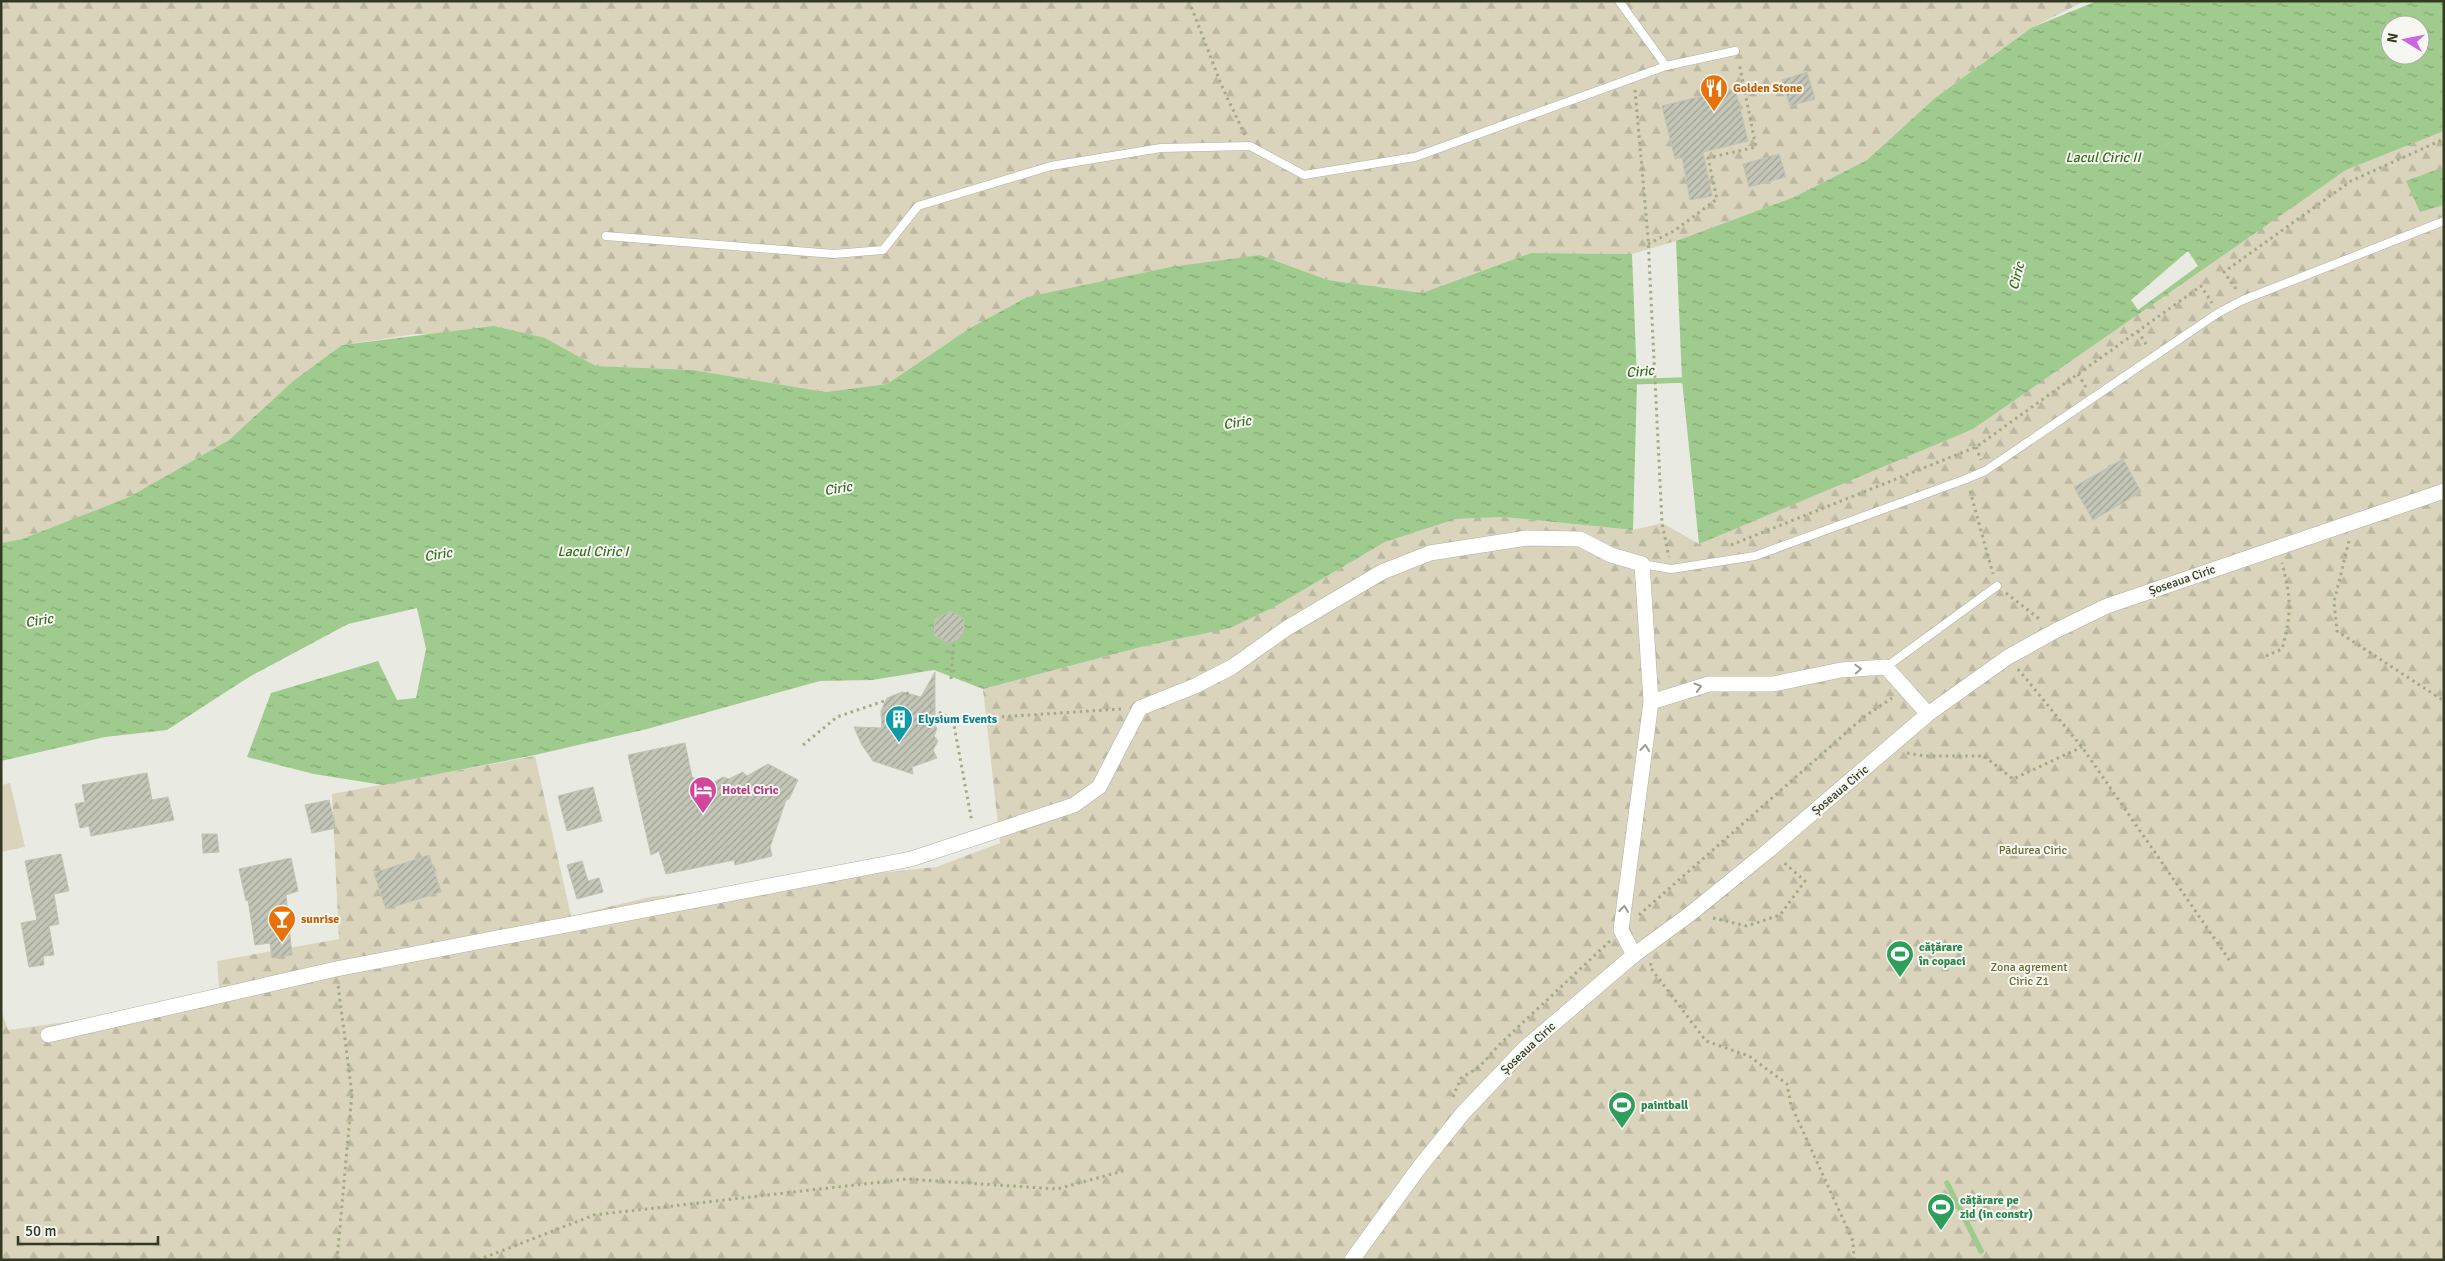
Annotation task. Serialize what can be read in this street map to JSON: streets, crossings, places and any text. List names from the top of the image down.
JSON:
{
  "streets": {
    "street": ["Șoseaua Ciric"]
  },
  "water": ["Lacul Ciric II", "Ciric", "Lacul Ciric I"],
  "parks": ["Pădurea Ciric", "Zona agrement Ciric Z1"],
  "places": {
    "restaurant": ["Golden Stone"],
    "building": ["Elysium Events"],
    "hotel": ["Hotel Ciric"],
    "bar": ["sunrise"],
    "sports": ["cățărare în copaci", "paintball", "cățărare pe zid (in constr)"]
  },
  "scale_bar": "50 m",
  "north": "left"
}
